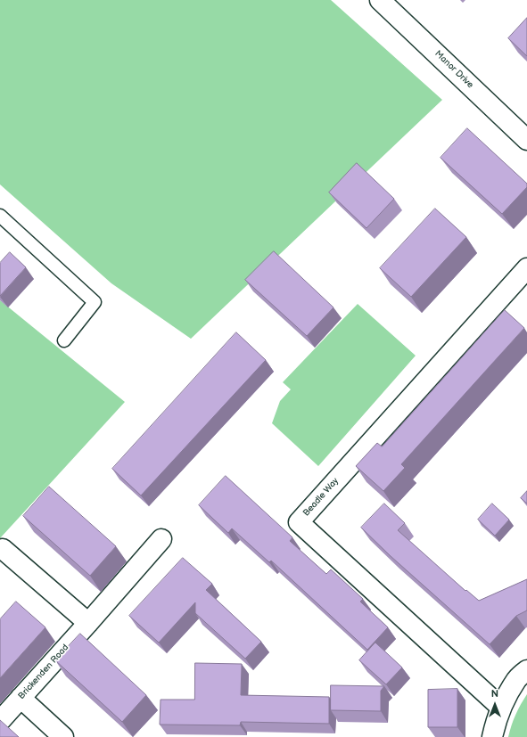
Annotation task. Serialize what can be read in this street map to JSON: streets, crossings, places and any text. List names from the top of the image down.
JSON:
{
  "streets": {
    "street": ["Manor Drive", "Beadle Way", "Brickenden Road"]
  },
  "north": "top"
}
